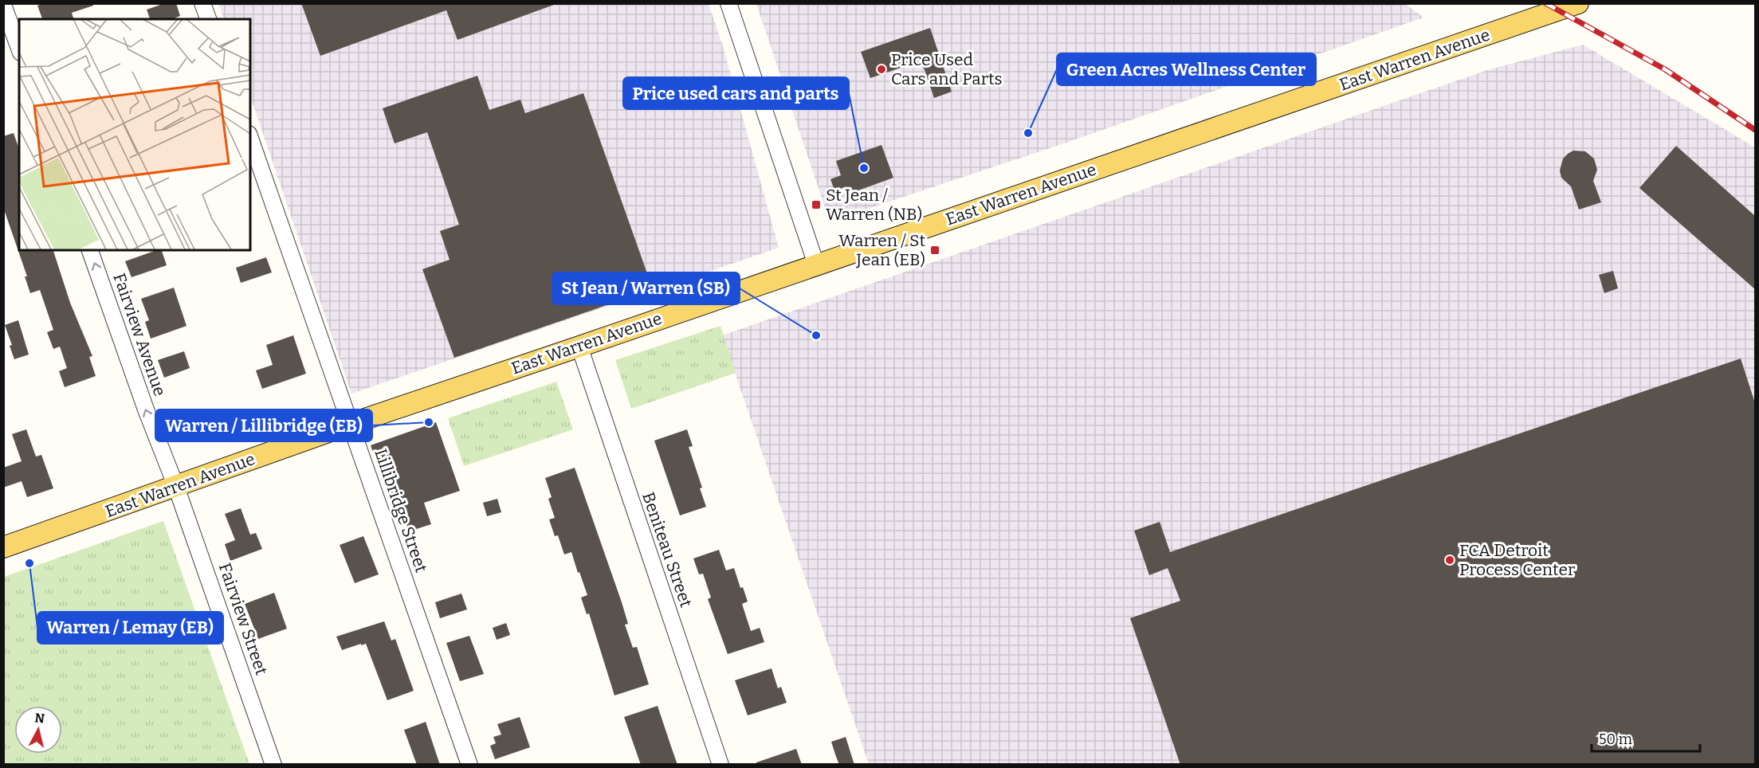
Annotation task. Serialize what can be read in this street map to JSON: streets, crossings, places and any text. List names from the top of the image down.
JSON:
{
  "streets": {
    "main road": ["East Warren Avenue"],
    "street": [
      "Fairview Avenue",
      "Lillibridge Street",
      "Beniteau Street",
      "Fairview Street"
    ]
  },
  "crossings": [
    ["East Warren Avenue", "Fairview Avenue"],
    ["East Warren Avenue", "Lillibridge Street"],
    ["East Warren Avenue", "Beniteau Street"],
    ["East Warren Avenue", "Fairview Street"],
    ["Fairview Avenue", "Fairview Street"]
  ],
  "one_way": ["Fairview Avenue"],
  "places": {
    "other": [
      "Price Used Cars and Parts",
      "Green Acres Wellness Center",
      "Price used cars and parts",
      "St Jean / Warren (SB)",
      "Warren / Lillibridge (EB)",
      "FCA Detroit Process Center",
      "Warren / Lemay (EB)"
    ],
    "transit": ["St Jean / Warren (NB)", "Warren / St Jean (EB)"]
  },
  "scale_bar": "50 m",
  "north": "top"
}
